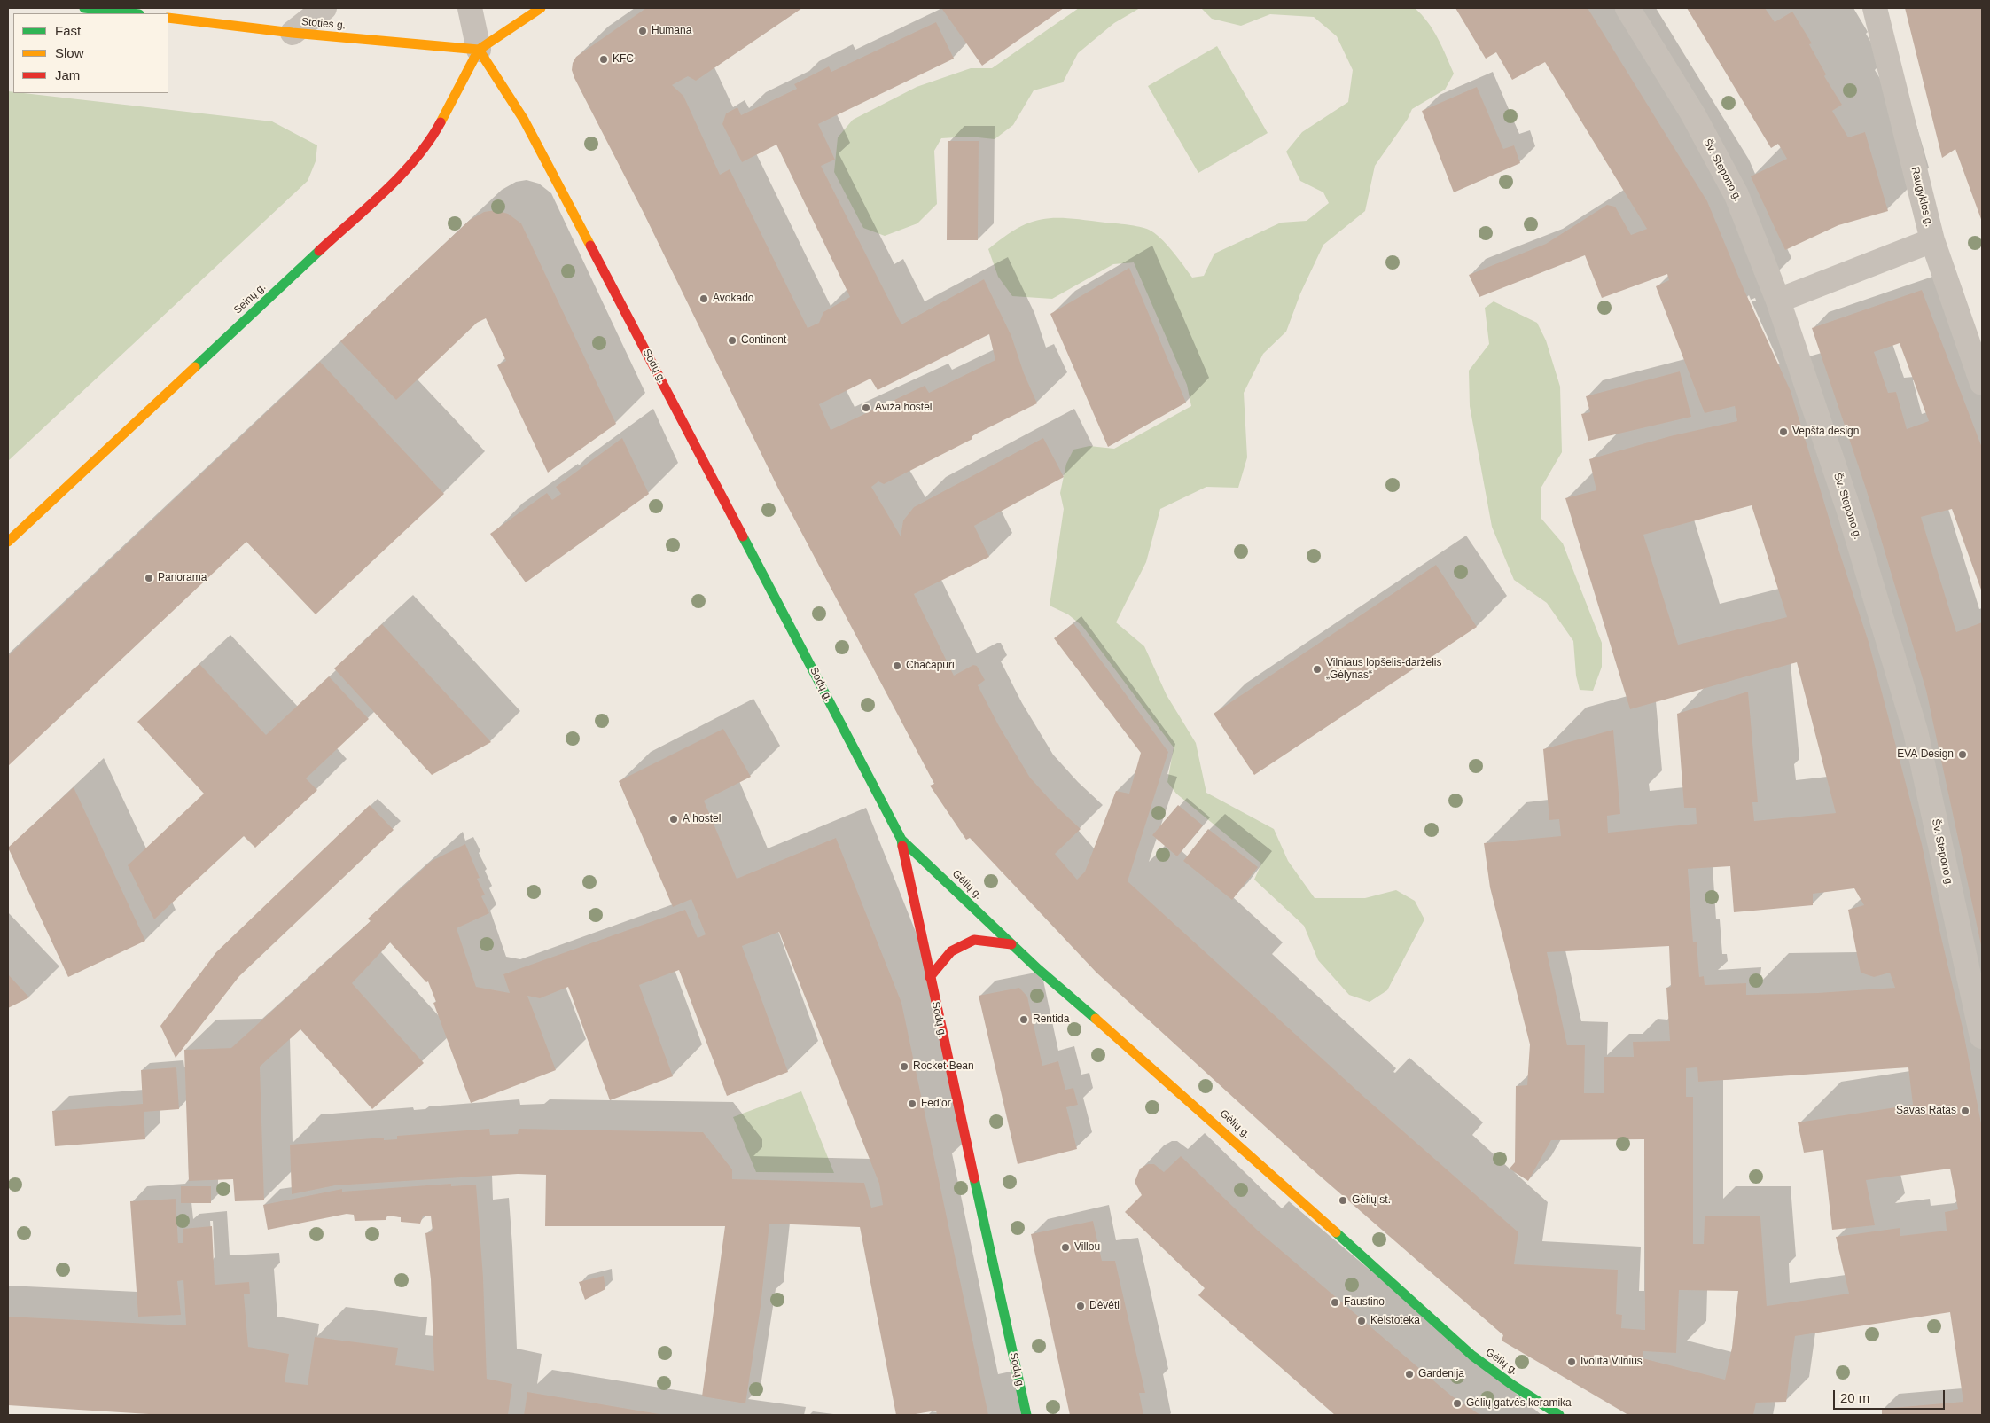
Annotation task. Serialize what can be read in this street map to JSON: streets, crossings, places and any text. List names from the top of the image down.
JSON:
{
  "streets": {
    "main road": [
      "Stoties g.",
      "Seinų g.",
      "Sodų g.",
      "Gėlių g."
    ],
    "street": ["Šv. Stepono g.", "Raugyklos g."]
  },
  "crossings": [
    ["Stoties g.", "Seinų g."],
    ["Stoties g.", "Sodų g."],
    ["Seinų g.", "Sodų g."],
    ["Sodų g.", "Gėlių g."]
  ],
  "places": [
    "Humana",
    "KFC",
    "Avokado",
    "Continent",
    "Aviža hostel",
    "Vepšta design",
    "Panorama",
    "Chačapuri",
    "Vilniaus lopšelis-darželis „Gėlynas“",
    "EVA Design",
    "A hostel",
    "Rentida",
    "Rocket Bean",
    "Fed'or",
    "Savas Ratas",
    "Gėlių st.",
    "Villou",
    "Faustino",
    "Dėvėti",
    "Keistoteka",
    "Ivolita Vilnius",
    "Gardenija",
    "Gėlių gatvės keramika"
  ],
  "legend": ["Fast", "Slow", "Jam"],
  "scale_bar": "20 m"
}
